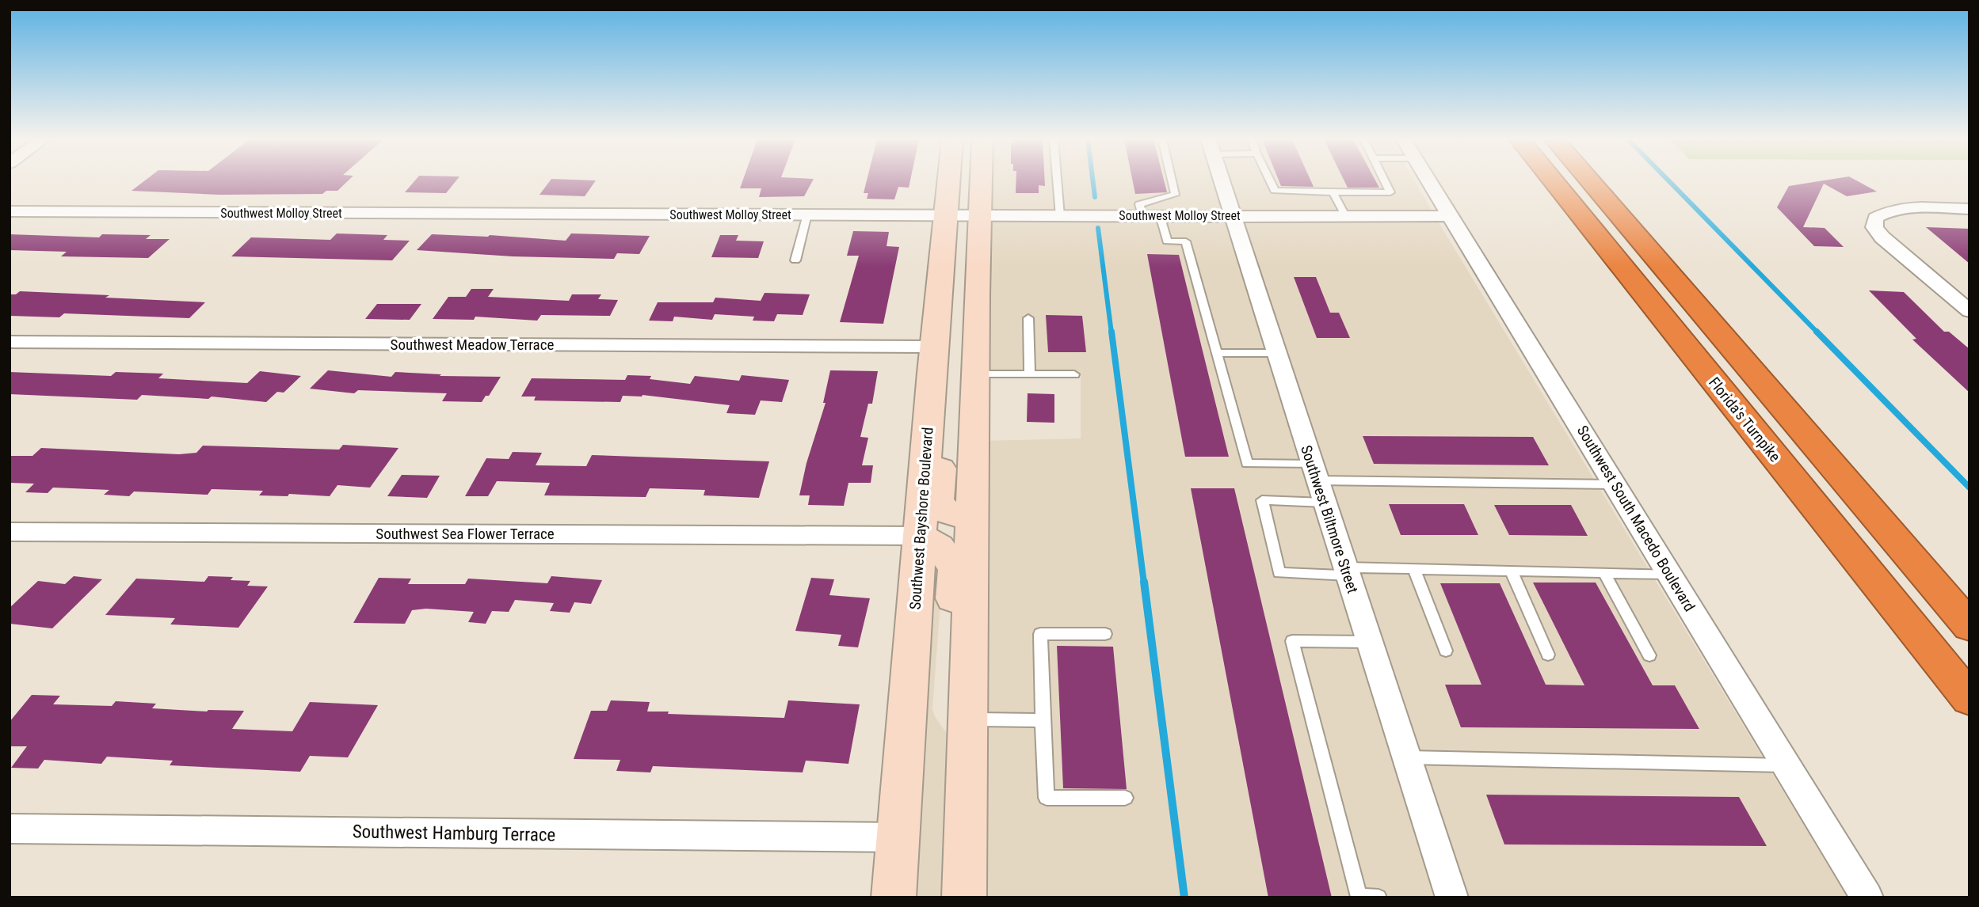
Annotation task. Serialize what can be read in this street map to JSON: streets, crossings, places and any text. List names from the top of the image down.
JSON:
{
  "streets": {
    "highway": ["Florida's Turnpike"],
    "main road": ["Southwest Bayshore Boulevard"],
    "street": [
      "Southwest Molloy Street",
      "Southwest Meadow Terrace",
      "Southwest South Macedo Boulevard",
      "Southwest Biltmore Street",
      "Southwest Sea Flower Terrace",
      "Southwest Hamburg Terrace"
    ]
  },
  "crossings": [
    ["Southwest Molloy Street", "Southwest Bayshore Boulevard"],
    ["Southwest Molloy Street", "Southwest South Macedo Boulevard"],
    ["Southwest Molloy Street", "Southwest Biltmore Street"],
    ["Southwest Meadow Terrace", "Southwest Bayshore Boulevard"],
    ["Southwest Bayshore Boulevard", "Southwest Sea Flower Terrace"],
    ["Southwest Bayshore Boulevard", "Southwest Hamburg Terrace"]
  ]
}
